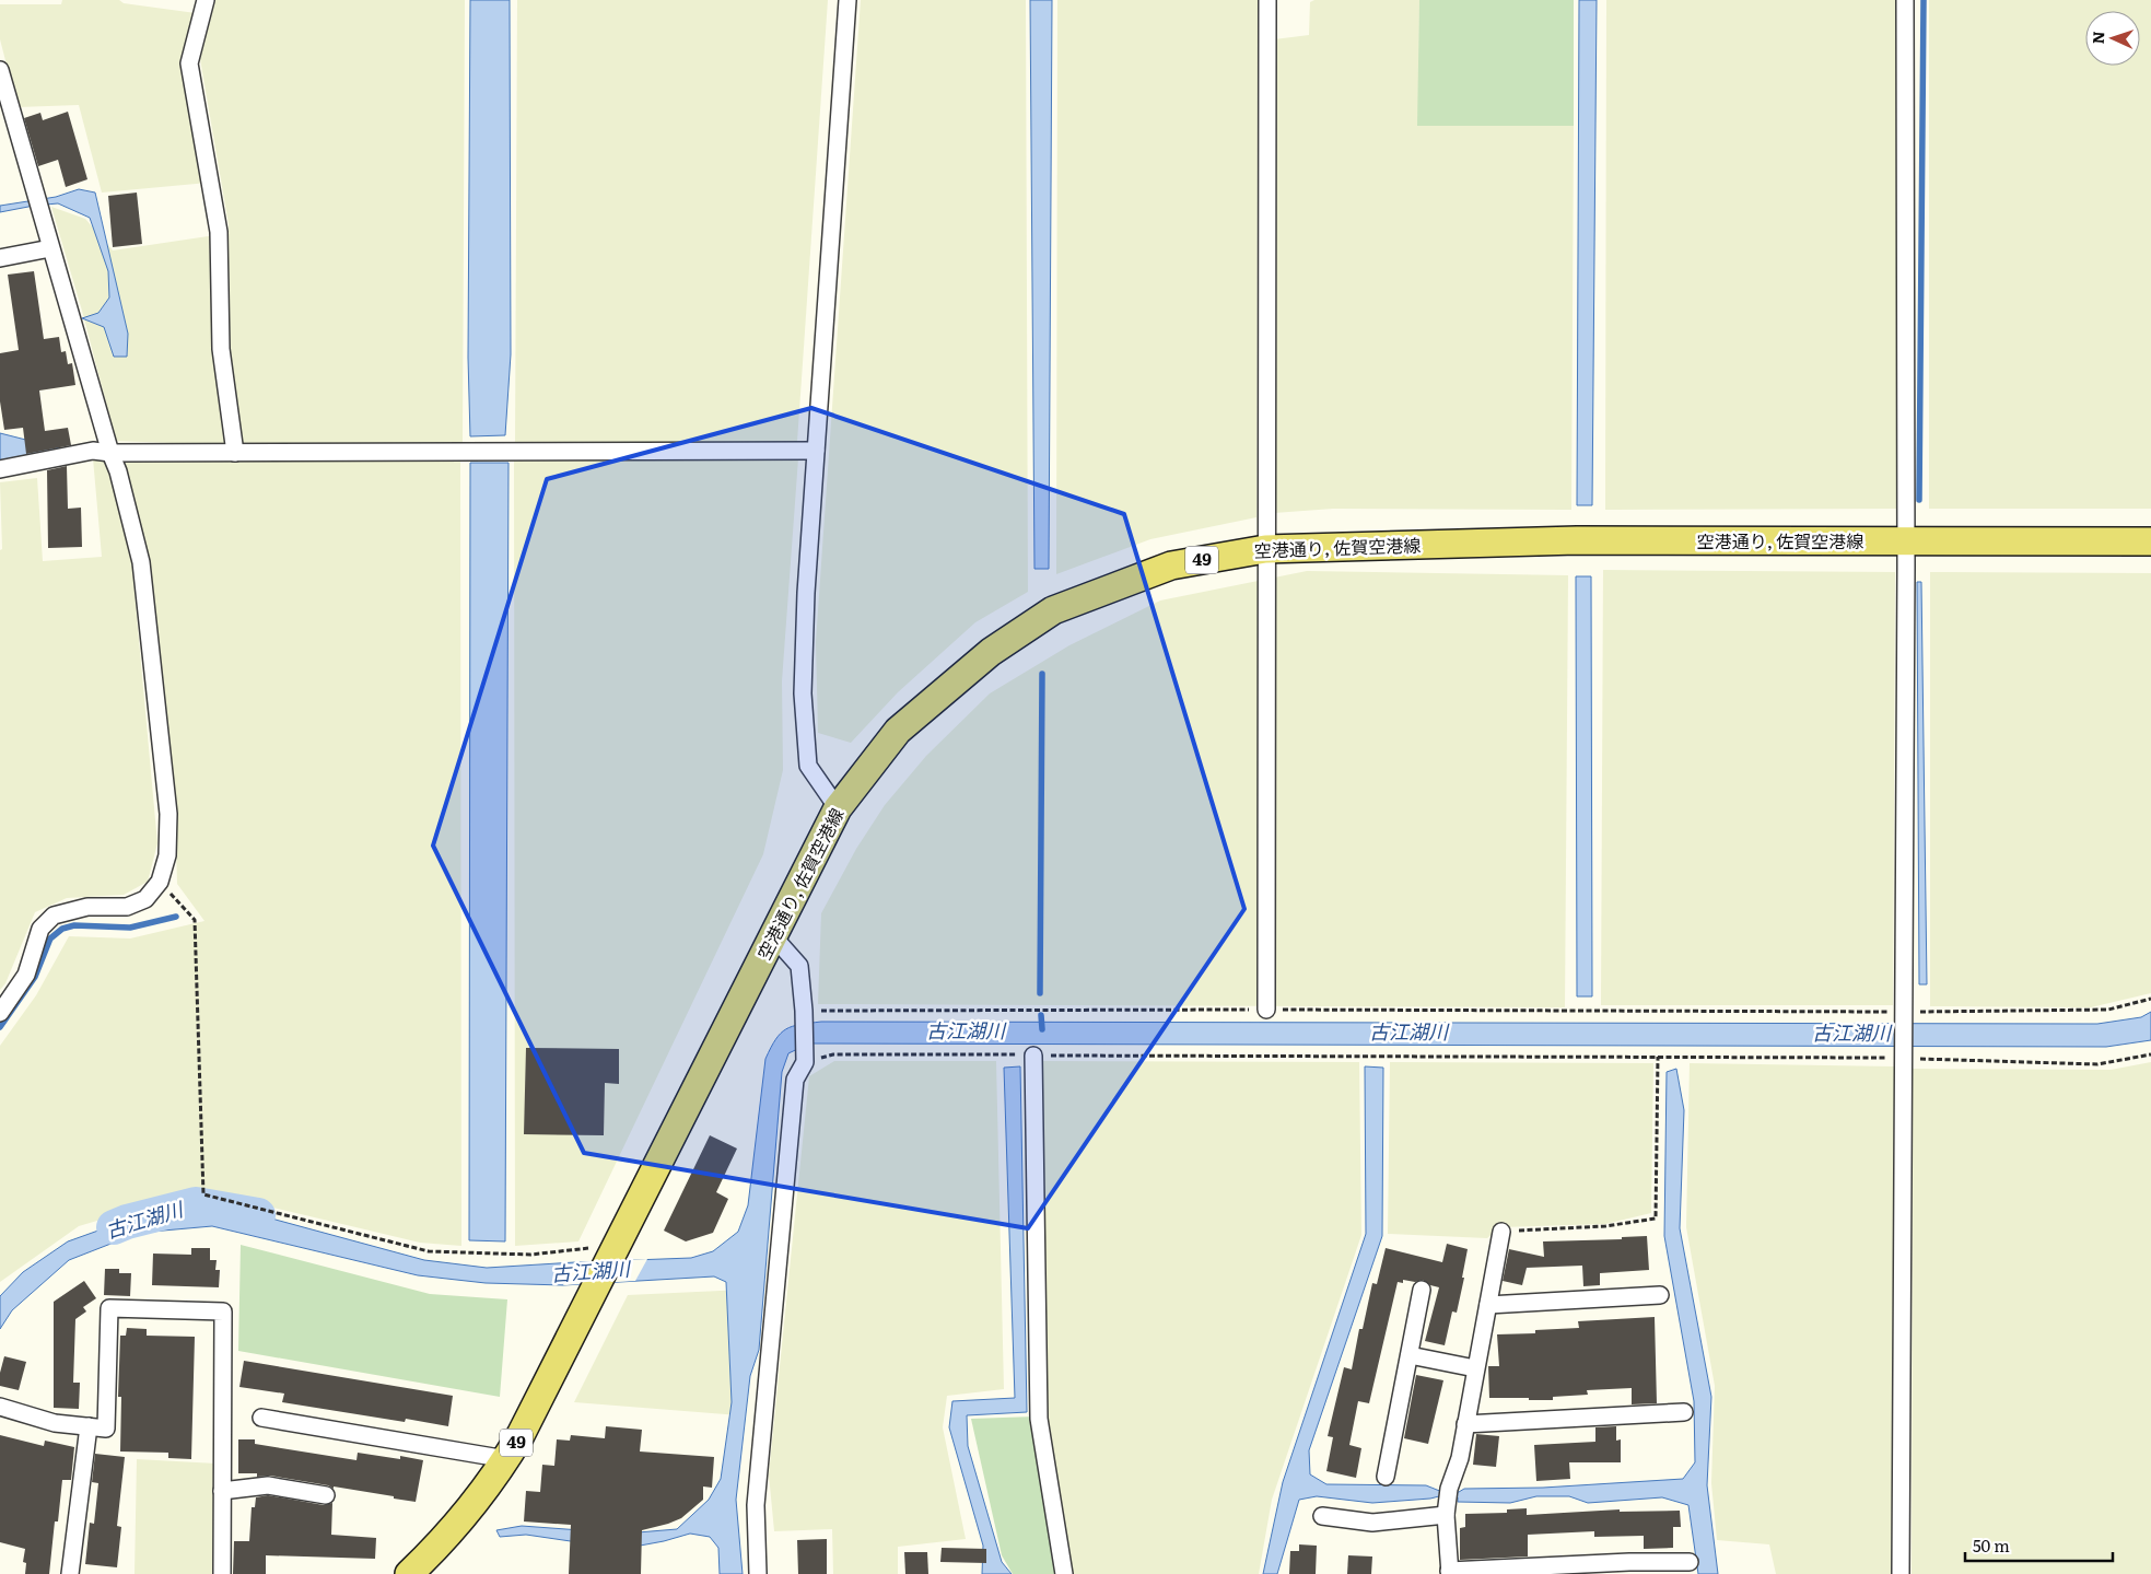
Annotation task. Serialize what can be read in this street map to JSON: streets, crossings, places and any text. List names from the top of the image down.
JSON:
{
  "streets": {
    "main road": ["空港通り, 佐賀空港線", "49"]
  },
  "water": ["古江湖川"],
  "scale_bar": "50 m",
  "north": "left"
}
